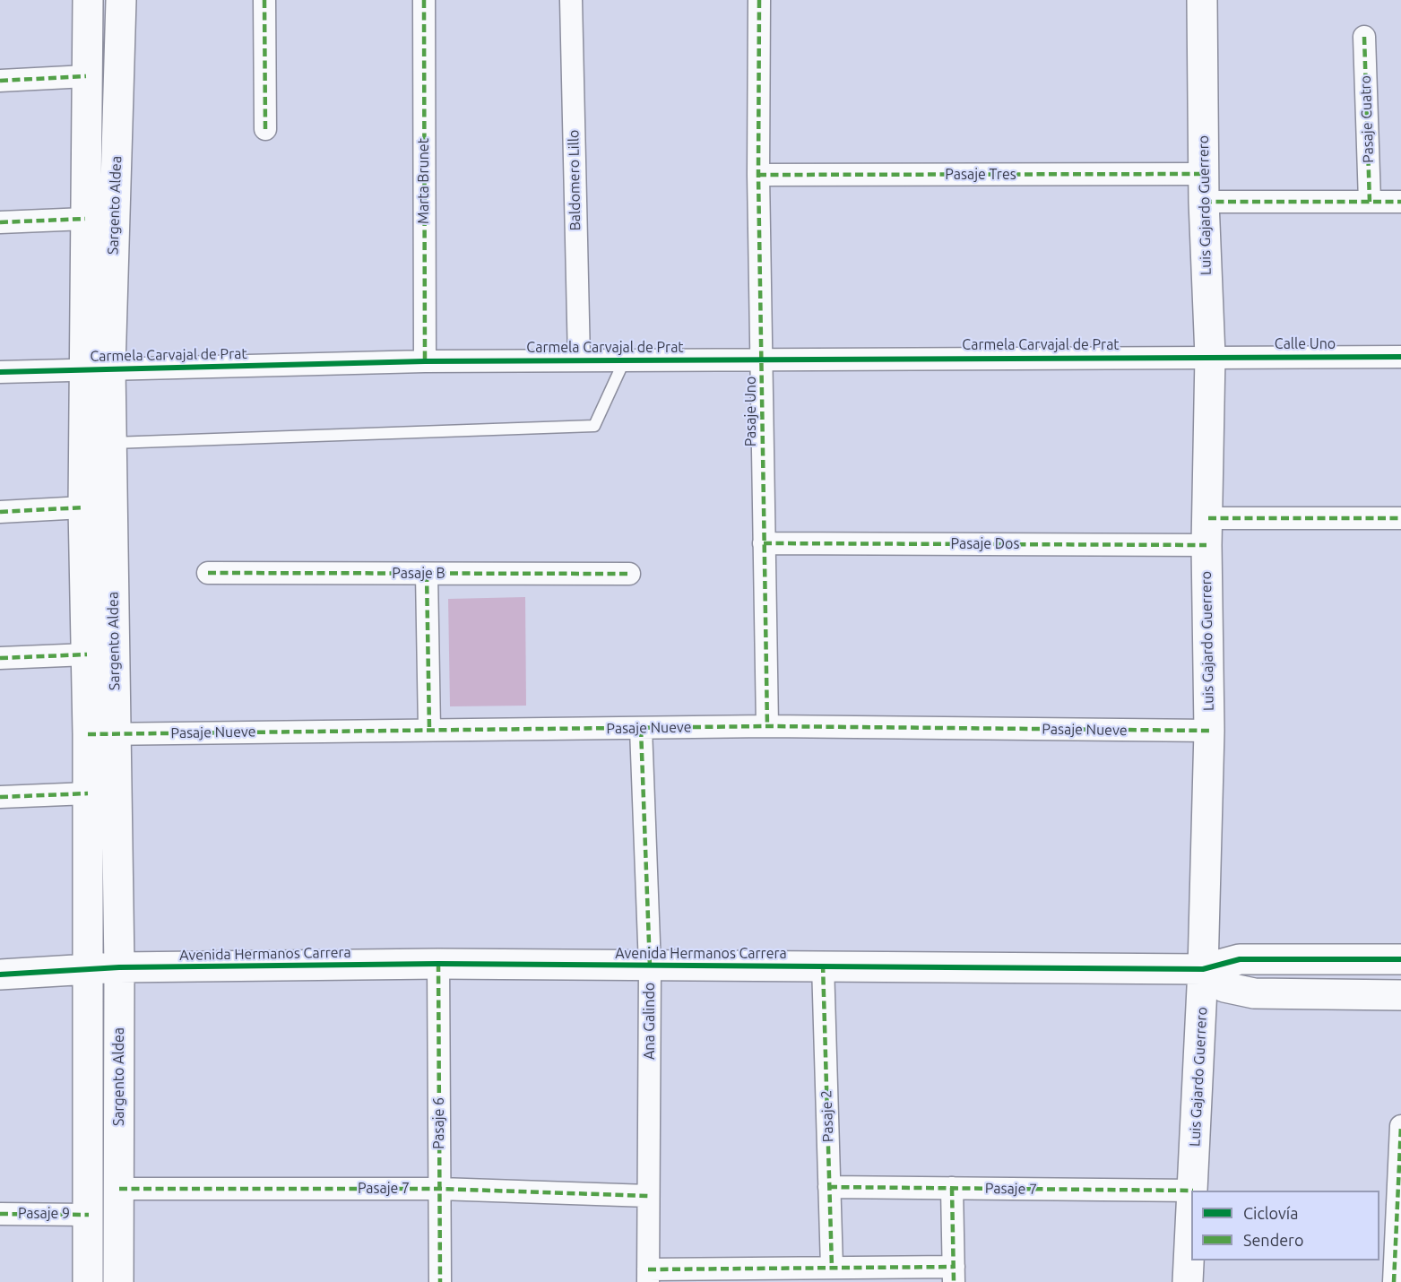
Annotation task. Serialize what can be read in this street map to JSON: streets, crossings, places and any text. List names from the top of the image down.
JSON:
{
  "streets": {
    "street": [
      "Pasaje Cuatro",
      "Pasaje Tres",
      "Baldomero Lillo",
      "Marta Brunet",
      "Sargento Aldea",
      "Luis Gajardo Guerrero",
      "Calle Uno",
      "Carmela Carvajal de Prat",
      "Pasaje Uno",
      "Pasaje Dos",
      "Pasaje B",
      "Pasaje Nueve",
      "Avenida Hermanos Carrera",
      "Ana Galindo",
      "Pasaje 2",
      "Pasaje 6",
      "Pasaje 7",
      "Pasaje 9"
    ]
  },
  "crossings": [
    ["Pasaje Cuatro", "Pasaje Tres"],
    ["Pasaje Tres", "Luis Gajardo Guerrero"],
    ["Pasaje Tres", "Pasaje Uno"],
    ["Baldomero Lillo", "Carmela Carvajal de Prat"],
    ["Marta Brunet", "Carmela Carvajal de Prat"],
    ["Sargento Aldea", "Carmela Carvajal de Prat"],
    ["Sargento Aldea", "Pasaje Nueve"],
    ["Sargento Aldea", "Avenida Hermanos Carrera"],
    ["Sargento Aldea", "Pasaje 7"],
    ["Sargento Aldea", "Pasaje 9"],
    ["Luis Gajardo Guerrero", "Calle Uno"],
    ["Luis Gajardo Guerrero", "Carmela Carvajal de Prat"],
    ["Luis Gajardo Guerrero", "Pasaje Dos"],
    ["Luis Gajardo Guerrero", "Pasaje Nueve"],
    ["Luis Gajardo Guerrero", "Avenida Hermanos Carrera"],
    ["Luis Gajardo Guerrero", "Pasaje 7"],
    ["Calle Uno", "Carmela Carvajal de Prat"],
    ["Carmela Carvajal de Prat", "Pasaje Uno"],
    ["Pasaje Uno", "Pasaje Dos"],
    ["Pasaje Uno", "Pasaje Nueve"],
    ["Pasaje Nueve", "Ana Galindo"],
    ["Avenida Hermanos Carrera", "Ana Galindo"],
    ["Avenida Hermanos Carrera", "Pasaje 2"],
    ["Avenida Hermanos Carrera", "Pasaje 6"],
    ["Ana Galindo", "Pasaje 7"],
    ["Pasaje 2", "Pasaje 7"],
    ["Pasaje 6", "Pasaje 7"]
  ],
  "legend": ["Ciclovía", "Sendero"]
}
